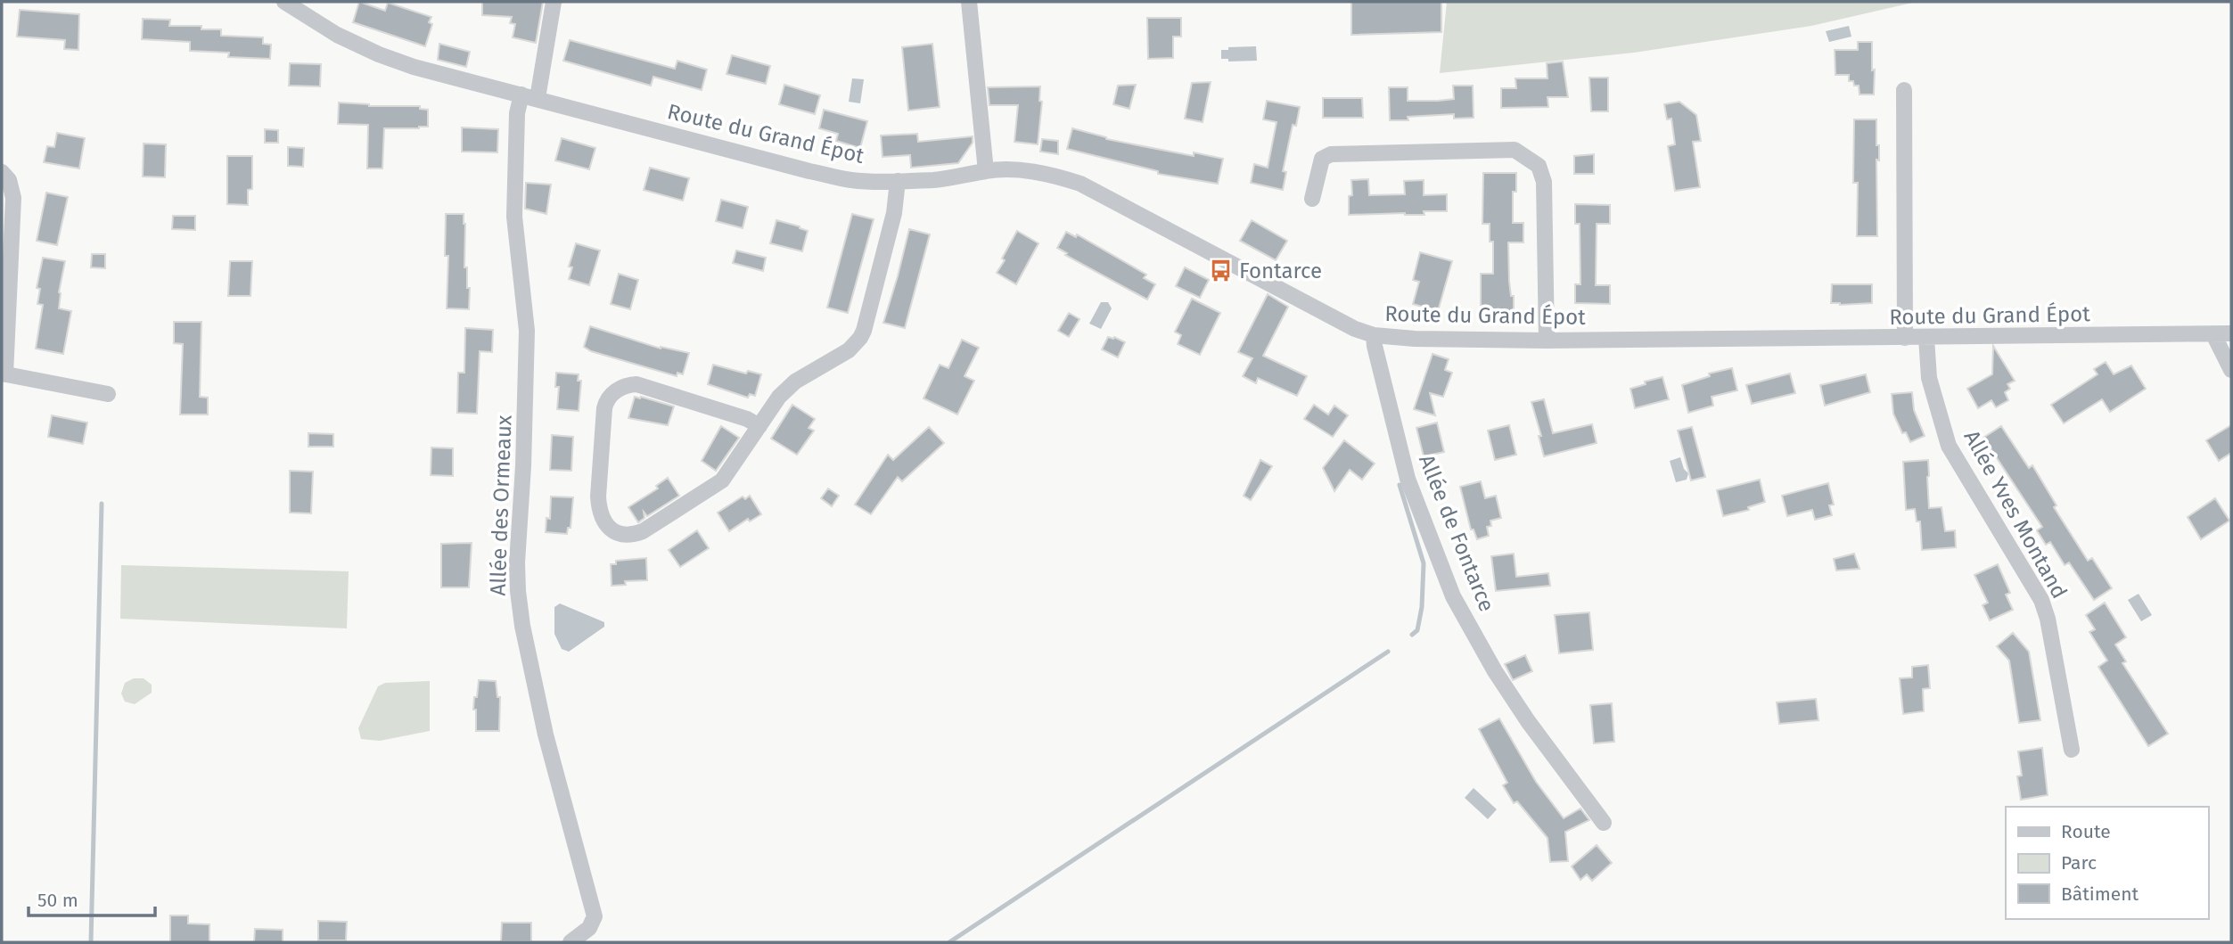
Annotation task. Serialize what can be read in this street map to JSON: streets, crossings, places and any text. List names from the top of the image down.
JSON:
{
  "streets": {
    "street": [
      "Route du Grand Épot",
      "Allée des Ormeaux",
      "Allée Yves Montand",
      "Allée de Fontarce"
    ]
  },
  "crossings": [
    ["Route du Grand Épot", "Allée des Ormeaux"],
    ["Route du Grand Épot", "Allée Yves Montand"],
    ["Route du Grand Épot", "Allée de Fontarce"]
  ],
  "places": {
    "bus stop": ["Fontarce"]
  },
  "legend": ["Route", "Parc", "Bâtiment"],
  "scale_bar": "50 m"
}
